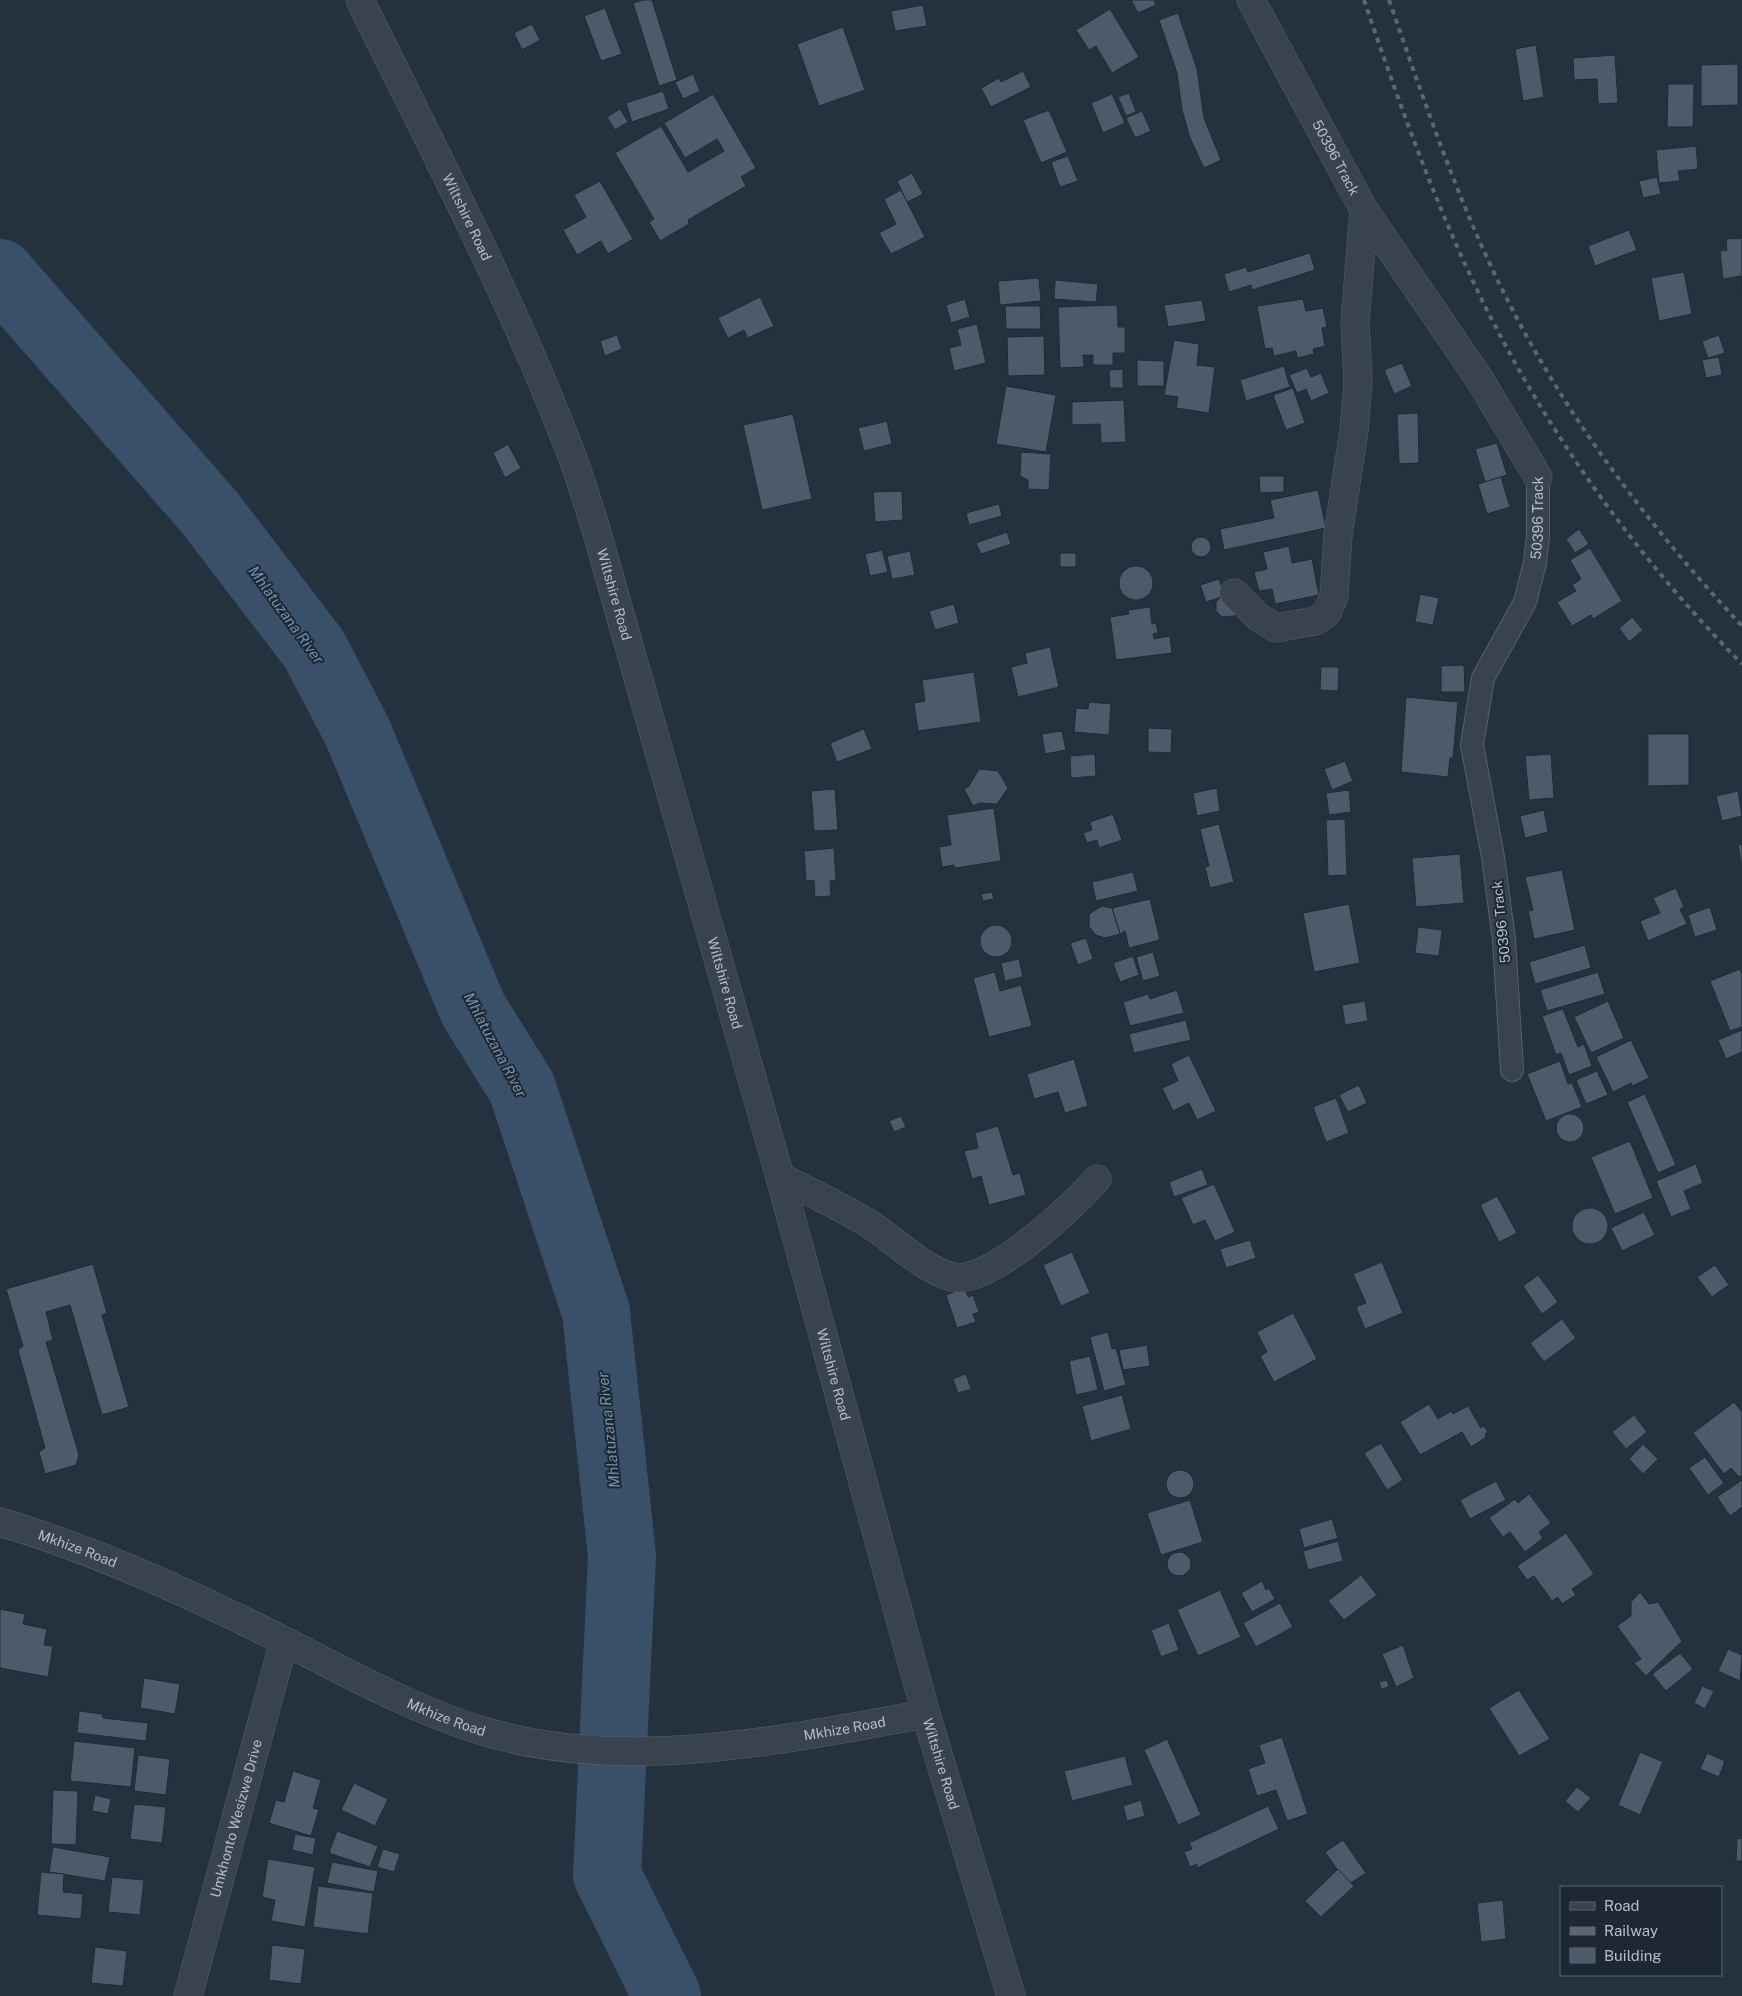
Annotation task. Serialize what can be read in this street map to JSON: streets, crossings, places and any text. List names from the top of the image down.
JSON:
{
  "streets": {
    "street": [
      "50396 Track",
      "Wiltshire Road",
      "Mkhize Road",
      "Umkhonto Wesizwe Drive"
    ]
  },
  "crossings": [
    ["Wiltshire Road", "Mkhize Road"],
    ["Mkhize Road", "Umkhonto Wesizwe Drive"]
  ],
  "water": ["Mhlatuzana River"],
  "legend": ["Road", "Railway", "Building"]
}
